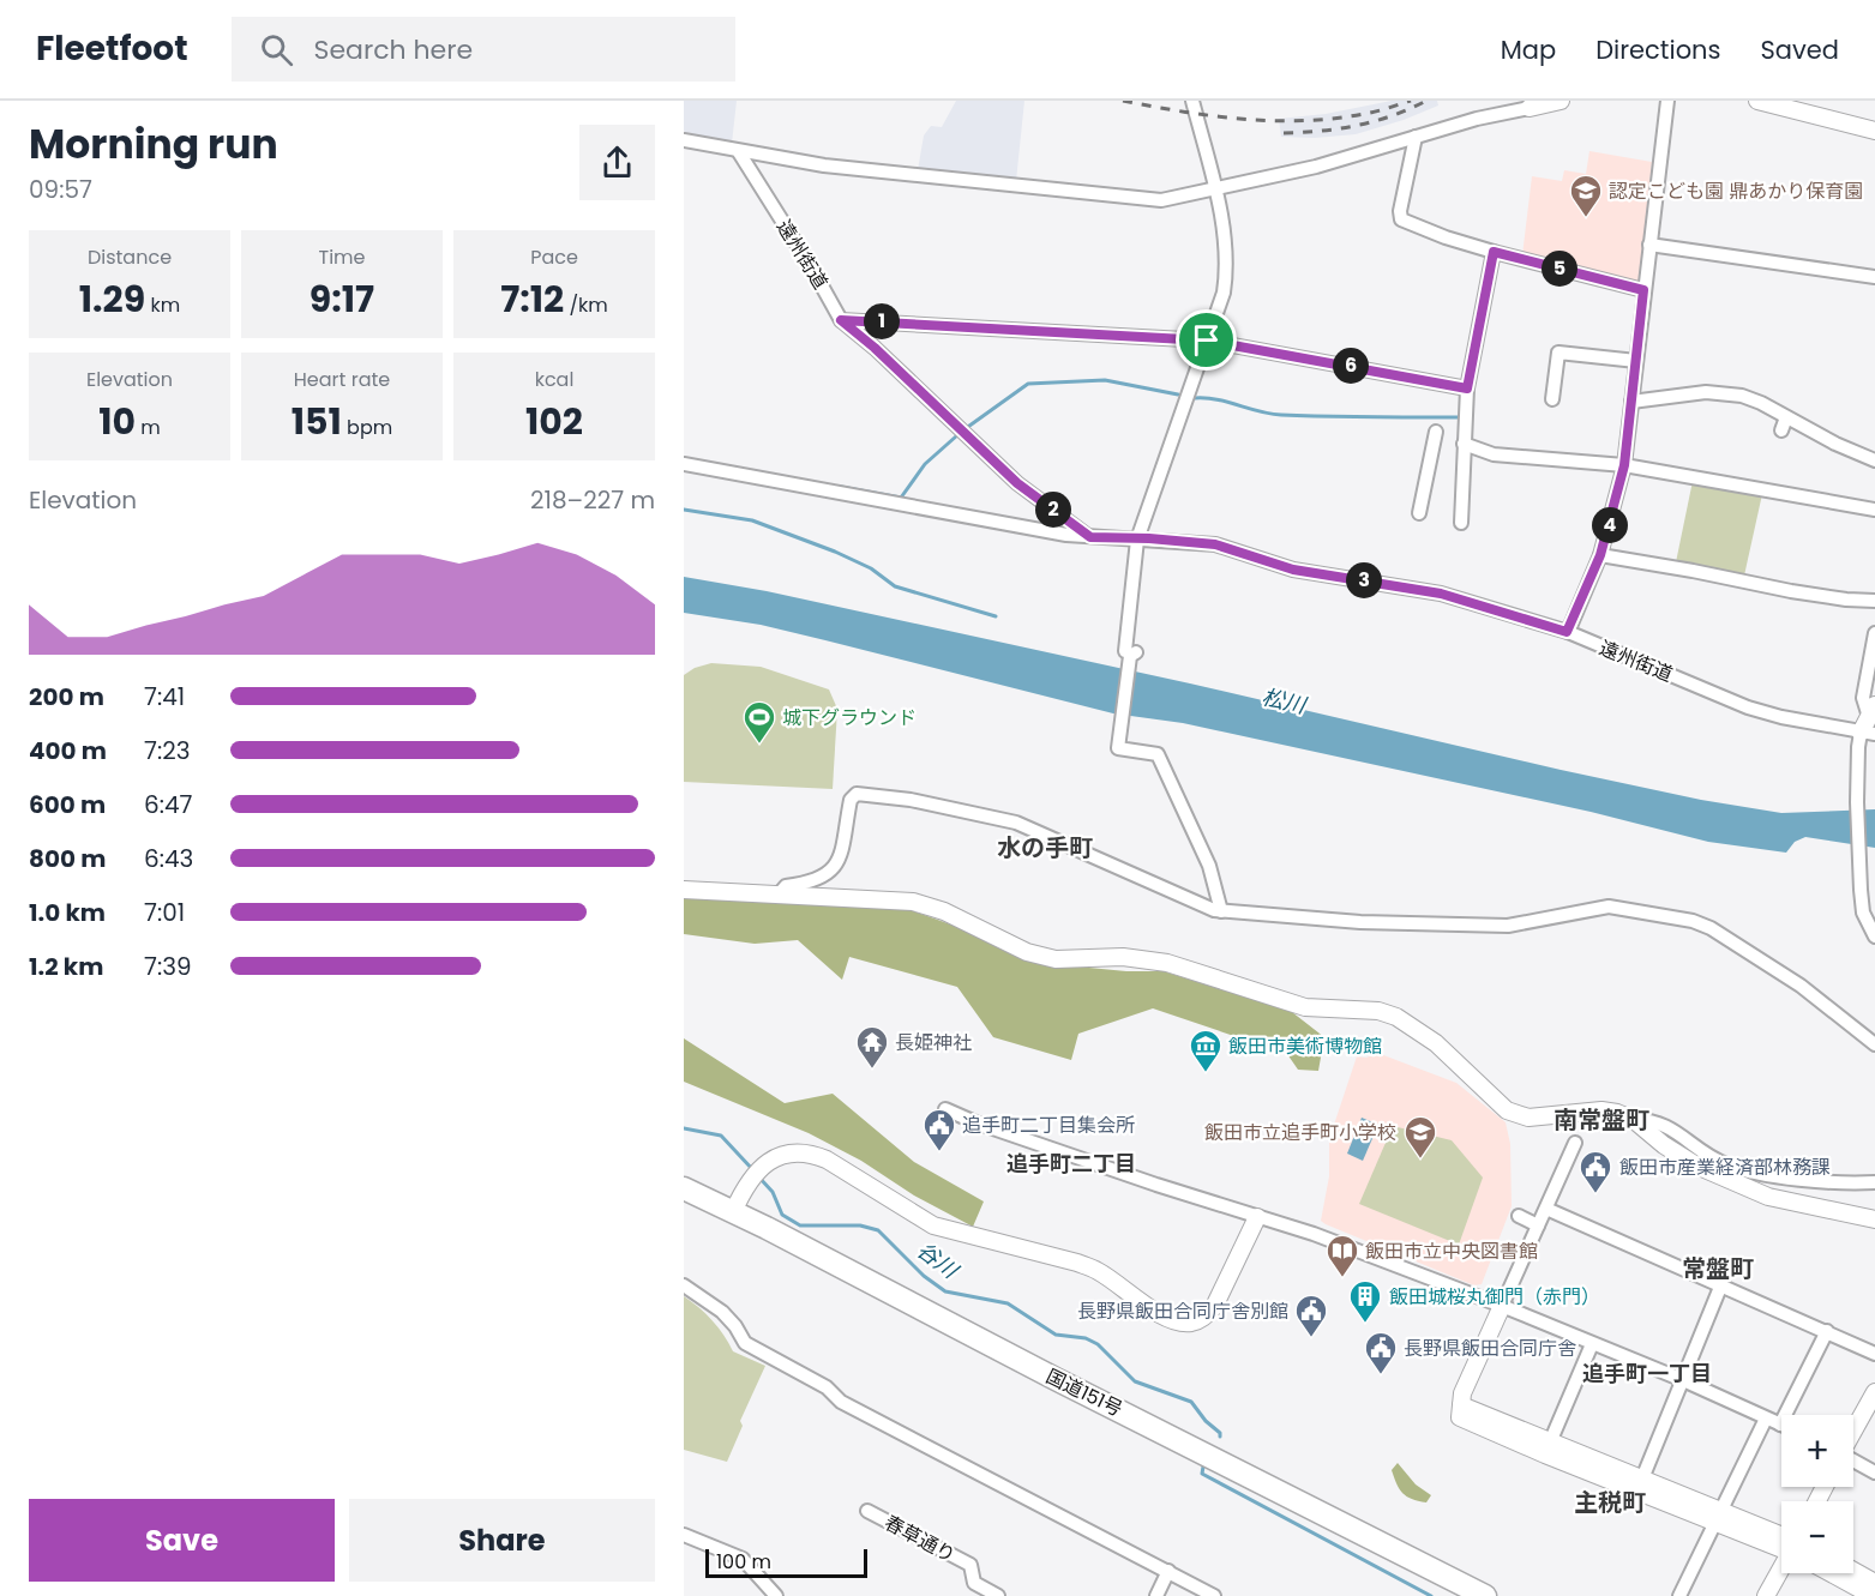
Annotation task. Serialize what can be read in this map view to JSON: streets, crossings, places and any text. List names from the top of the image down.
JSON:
{
  "streets": {
    "highway": ["国道151号"],
    "street": ["遠州街道", "春草通り"]
  },
  "districts": [
    "水の手町",
    "南常盤町",
    "追手町二丁目",
    "常盤町",
    "追手町一丁目",
    "主税町"
  ],
  "water": ["松川", "谷川"],
  "places": {
    "school or university": ["認定こども園 鼎あかり保育園", "飯田市立追手町小学校"],
    "sports": ["城下グラウンド"],
    "temple": ["長姫神社"],
    "museum": ["飯田市美術博物館"],
    "public building": [
      "追手町二丁目集会所",
      "飯田市産業経済部林務課",
      "長野県飯田合同庁舎別館",
      "長野県飯田合同庁舎"
    ],
    "library": ["飯田市立中央図書館"],
    "building": ["飯田城桜丸御門（赤門）"]
  },
  "scale_bar": "100 m",
  "page": {
    "header": "Fleetfoot",
    "search": "Search here",
    "nav": ["Map", "Directions", "Saved"],
    "heading": ["Morning run", "09:57"],
    "stats": [
      ["Distance", "1.29 km"],
      ["Time", "9:17"],
      ["Pace", "7:12 /km"],
      ["Elevation", "10 m"],
      ["Heart rate", "151 bpm"],
      ["kcal", "102"]
    ],
    "pins": [
      "5",
      "1",
      "6",
      "2",
      "4",
      "3"
    ],
    "chart": ["Elevation", "218–227 m"],
    "list": [
      {
        "name": "200 m",
        "note": "7:41"
      },
      {
        "name": "400 m",
        "note": "7:23"
      },
      {
        "name": "600 m",
        "note": "6:47"
      },
      {
        "name": "800 m",
        "note": "6:43"
      },
      {
        "name": "1.0 km",
        "note": "7:01"
      },
      {
        "name": "1.2 km",
        "note": "7:39"
      }
    ],
    "map_buttons": ["+", "−"],
    "buttons": ["Save", "Share"],
    "scale": "100 m"
  }
}
